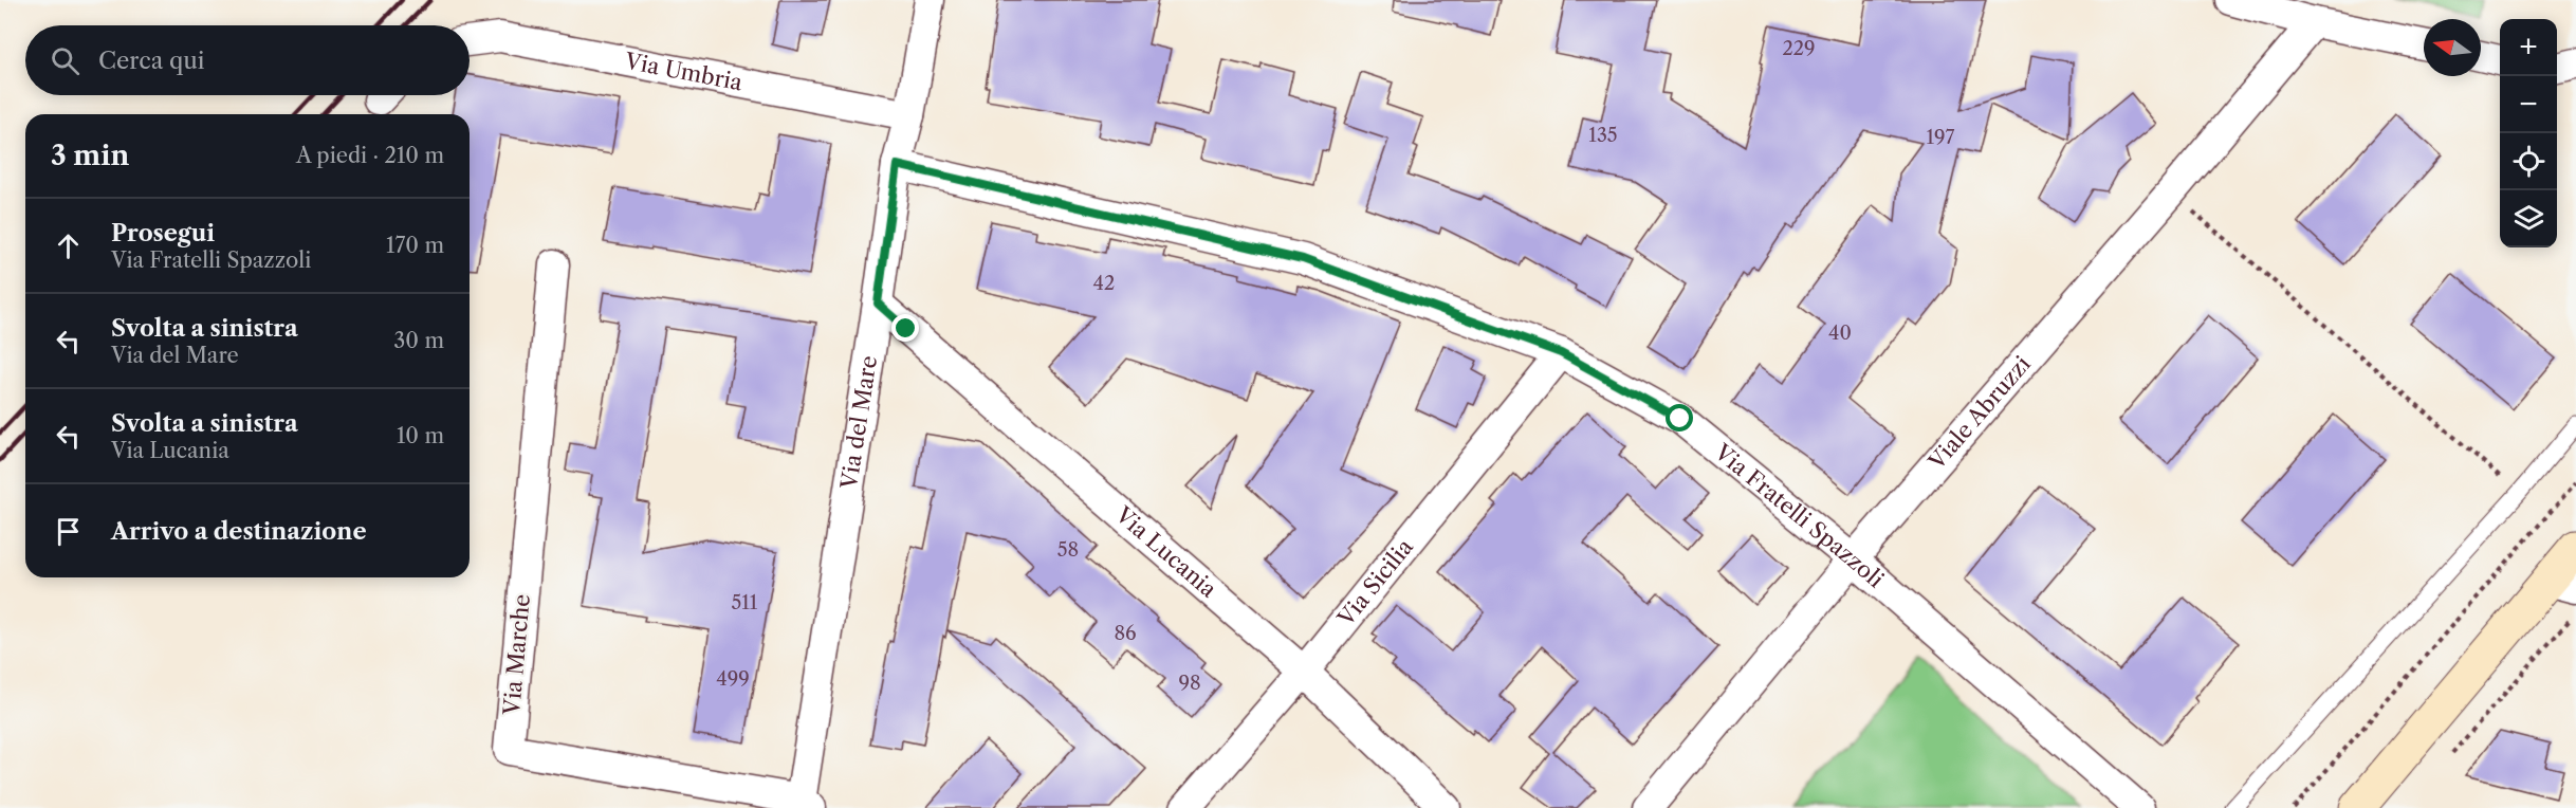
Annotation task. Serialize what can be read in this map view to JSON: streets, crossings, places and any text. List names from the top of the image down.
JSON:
{
  "streets": {
    "street": [
      "Via Umbria",
      "Viale Abruzzi",
      "Via del Mare",
      "Via Fratelli Spazzoli",
      "Via Lucania",
      "Via Sicilia",
      "Via Marche"
    ]
  },
  "crossings": [
    ["Via Umbria", "Via del Mare"],
    ["Viale Abruzzi", "Via Fratelli Spazzoli"],
    ["Via del Mare", "Via Fratelli Spazzoli"],
    ["Via del Mare", "Via Lucania"],
    ["Via del Mare", "Via Marche"],
    ["Via Fratelli Spazzoli", "Via Sicilia"],
    ["Via Lucania", "Via Sicilia"]
  ],
  "house_numbers": [
    "229",
    "135",
    "197",
    "42",
    "40",
    "58",
    "511",
    "86",
    "499",
    "98"
  ],
  "north": "left",
  "page": {
    "map_buttons": ["+", "−"],
    "search": "Cerca qui",
    "heading": ["3 min", "A piedi · 210 m"],
    "list": [
      ["Prosegui", "Via Fratelli Spazzoli", "170 m"],
      ["Svolta a sinistra", "Via del Mare", "30 m"],
      ["Svolta a sinistra", "Via Lucania", "10 m"],
      "Arrivo a destinazione"
    ]
  }
}
